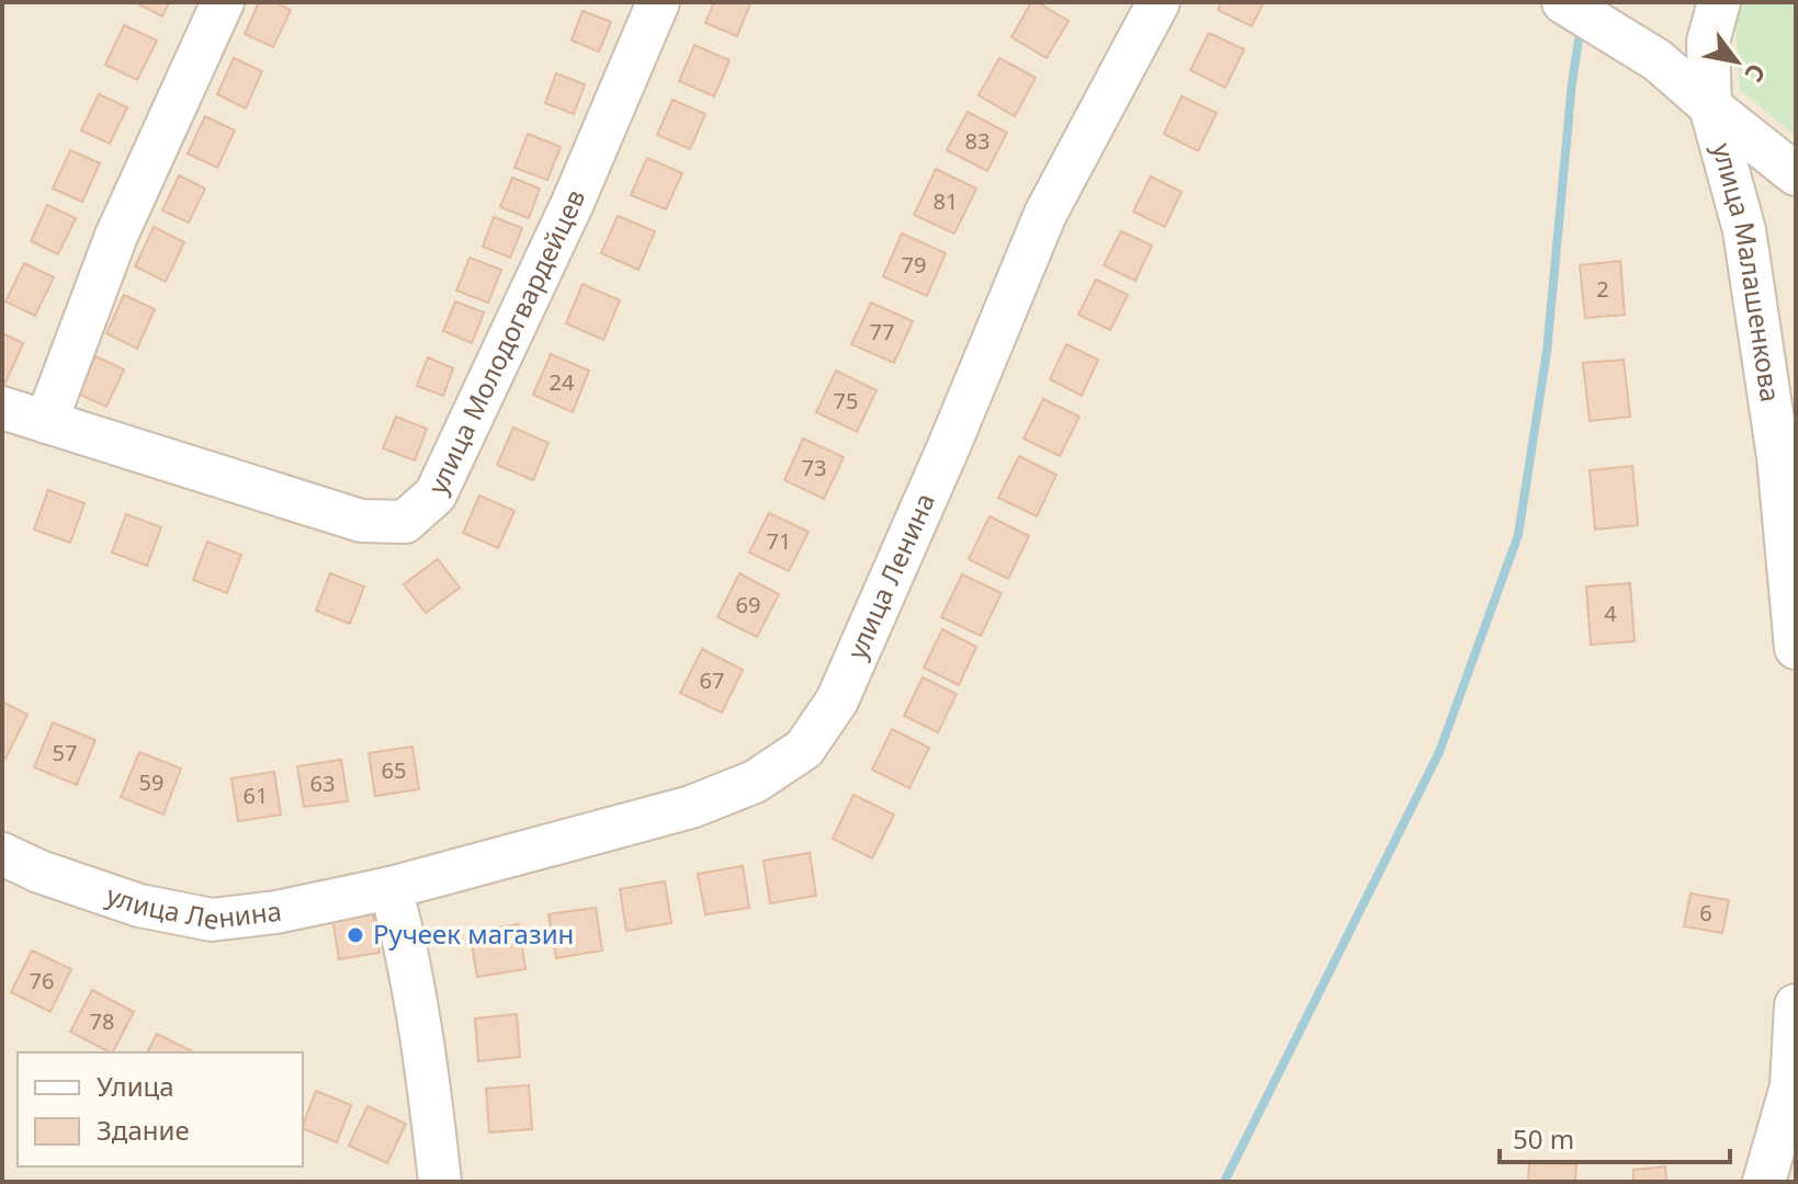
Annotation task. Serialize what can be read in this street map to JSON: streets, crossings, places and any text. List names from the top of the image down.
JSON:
{
  "streets": {
    "street": ["улица Малашенкова", "улица Молодогвардейцев", "улица Ленина"]
  },
  "places": ["Ручеек магазин"],
  "house_numbers": [
    "83",
    "81",
    "79",
    "2",
    "77",
    "24",
    "75",
    "73",
    "71",
    "69",
    "4",
    "67",
    "57",
    "65",
    "59",
    "63",
    "61",
    "6",
    "76",
    "78"
  ],
  "legend": ["Улица", "Здание"],
  "scale_bar": "50 m",
  "north": "bottom right"
}
